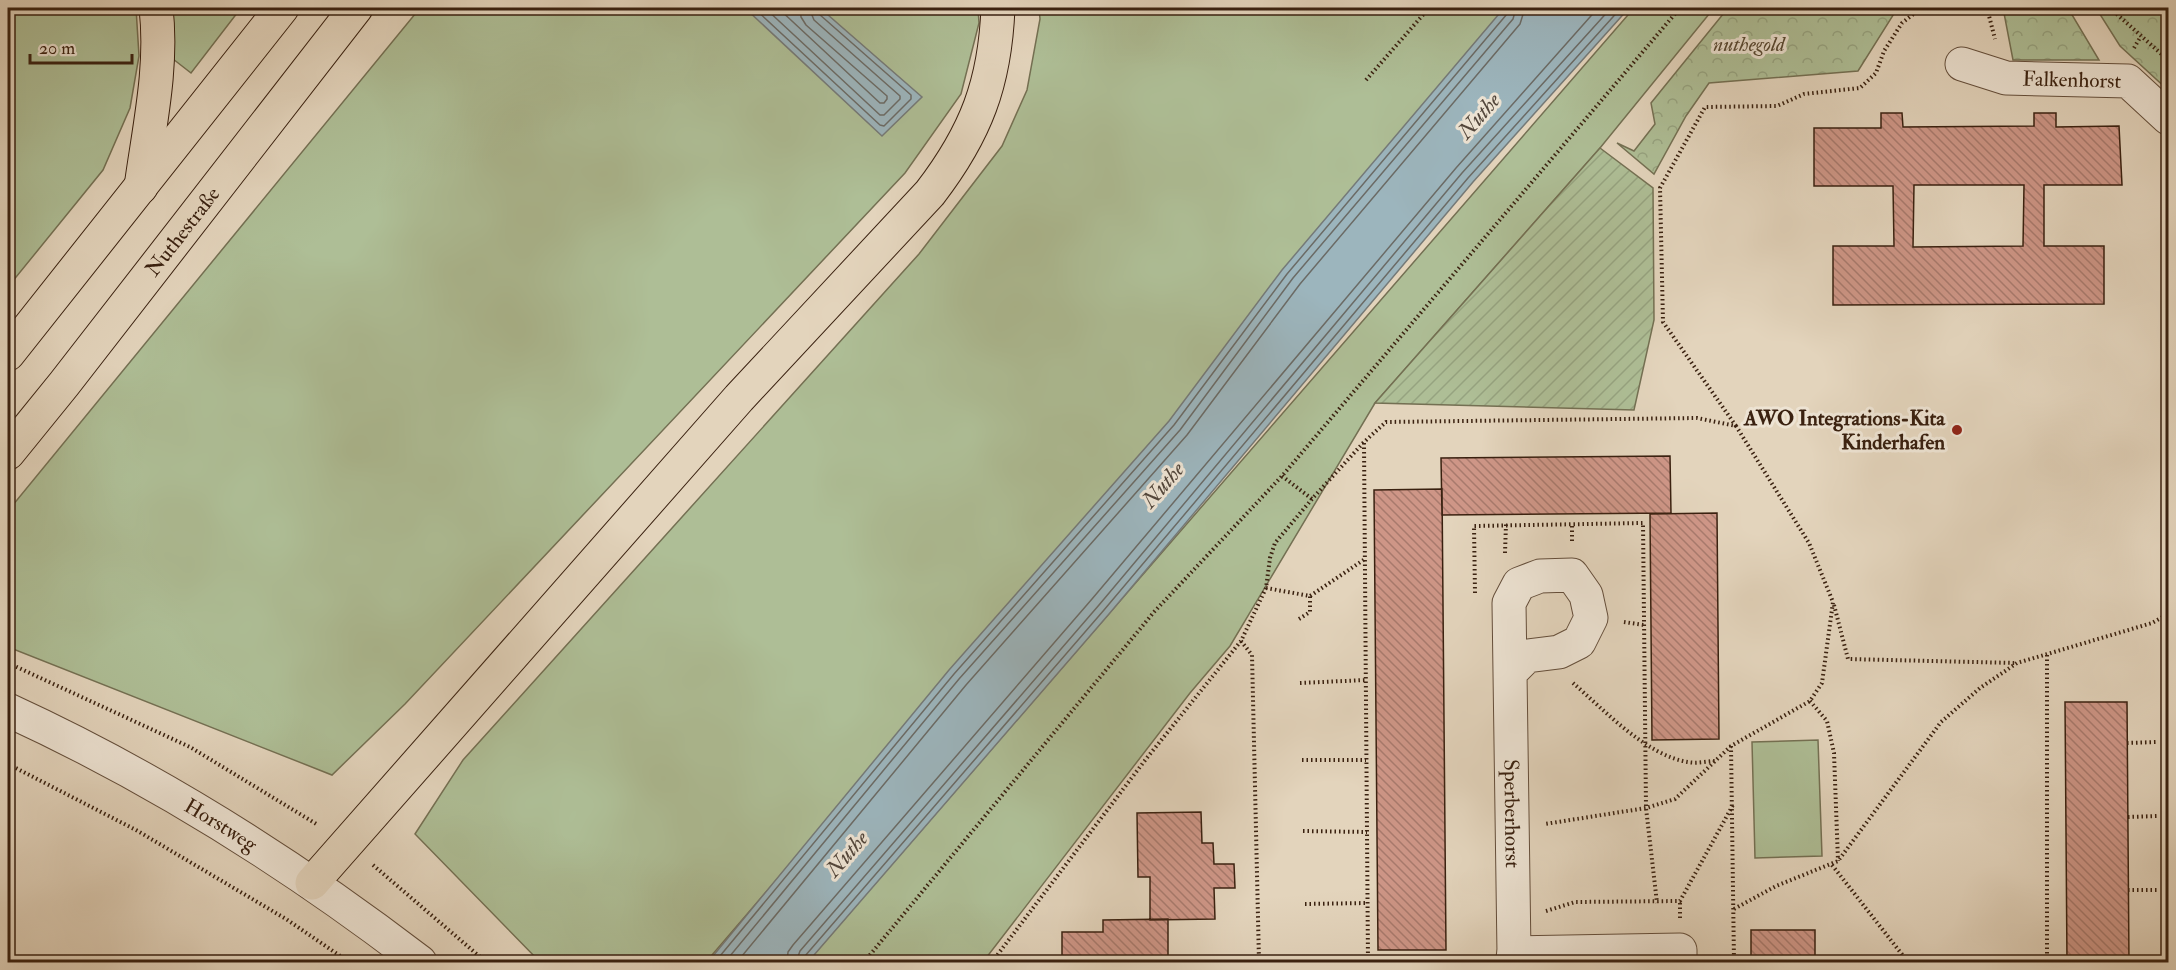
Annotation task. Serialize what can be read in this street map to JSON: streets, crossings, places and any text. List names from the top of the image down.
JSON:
{
  "streets": {
    "highway": ["Nuthestraße"],
    "street": ["Falkenhorst", "Sperberhorst", "Horstweg"]
  },
  "water": ["Nuthe"],
  "parks": ["nuthegold"],
  "places": ["AWO Integrations-Kita Kinderhafen"],
  "scale_bar": "20 m"
}
